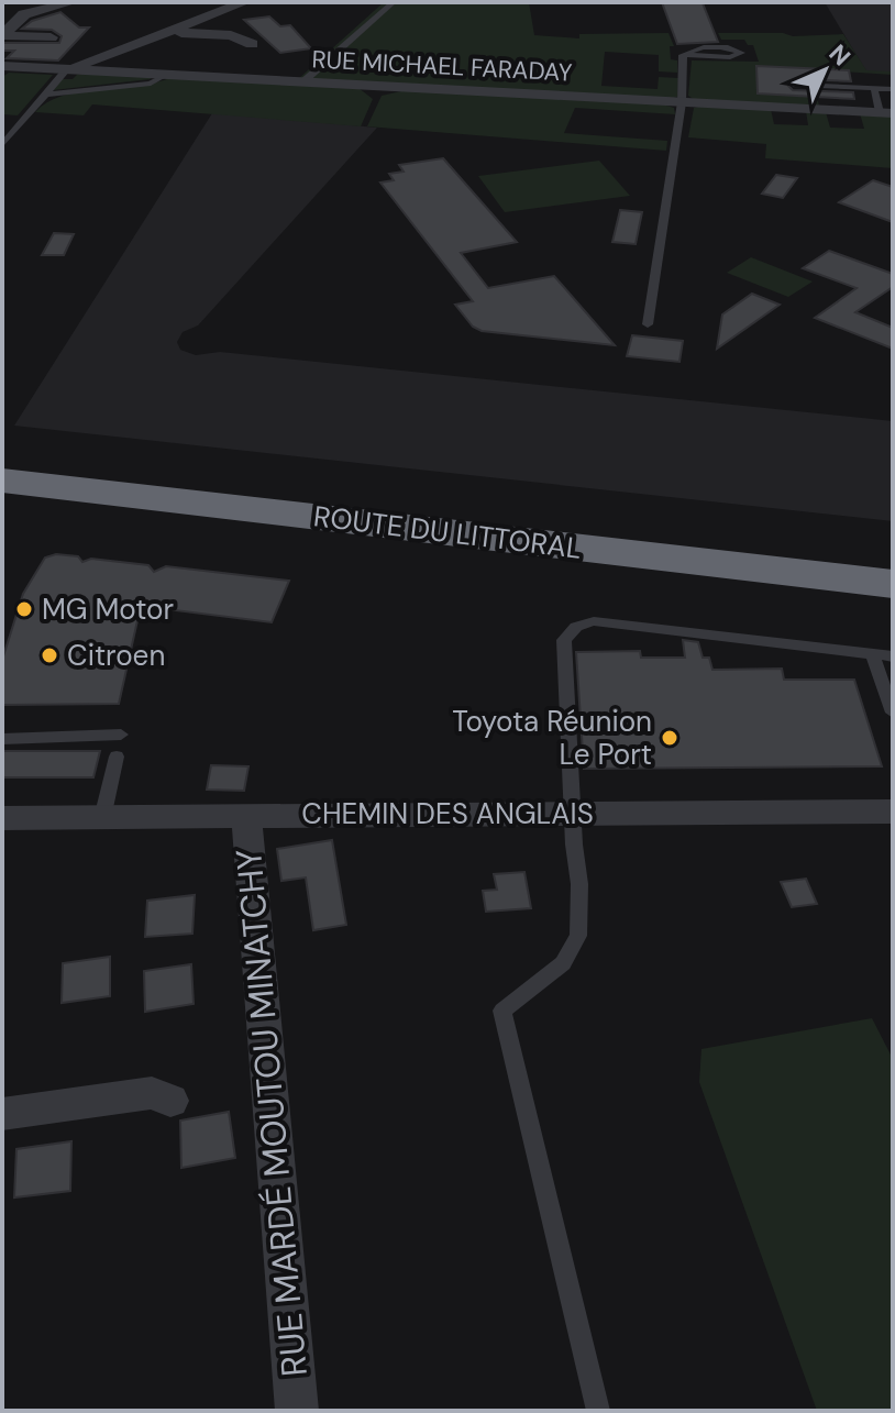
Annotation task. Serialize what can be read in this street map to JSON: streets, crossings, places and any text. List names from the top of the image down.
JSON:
{
  "streets": {
    "highway": ["ROUTE DU LITTORAL"],
    "street": ["RUE MICHAEL FARADAY", "CHEMIN DES ANGLAIS", "RUE MARDÉ MOUTOU MINATCHY"]
  },
  "crossings": [
    ["CHEMIN DES ANGLAIS", "RUE MARDÉ MOUTOU MINATCHY"]
  ],
  "places": ["MG Motor", "Citroen", "Toyota Réunion Le Port"],
  "north": "top right"
}
